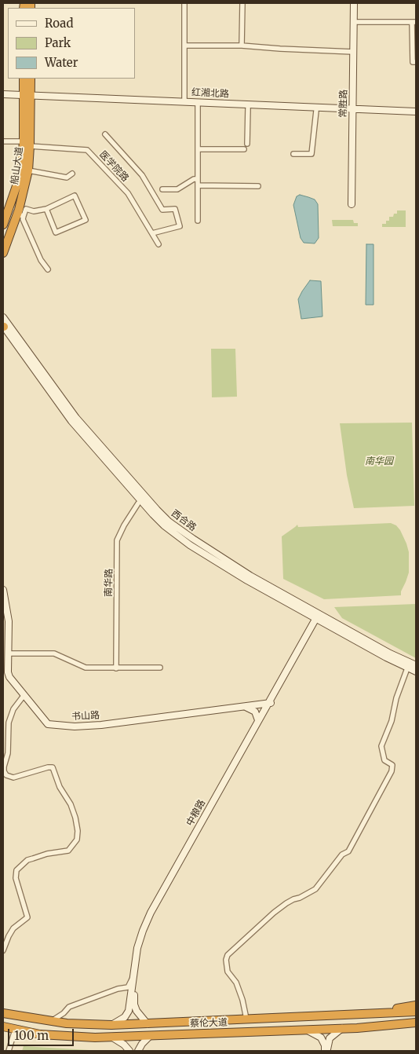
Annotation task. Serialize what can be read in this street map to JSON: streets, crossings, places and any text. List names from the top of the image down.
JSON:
{
  "streets": {
    "highway": ["船山大道", "蔡伦大道"],
    "street": [
      "红湘北路",
      "常胜路",
      "医学院路",
      "西合路",
      "南华路",
      "书山路",
      "中粮路"
    ]
  },
  "crossings": [
    ["红湘北路", "常胜路"],
    ["红湘北路", "船山大道"],
    ["船山大道", "医学院路"],
    ["西合路", "中粮路"],
    ["书山路", "中粮路"],
    ["中粮路", "蔡伦大道"]
  ],
  "parks": ["南华园"],
  "legend": ["Road", "Park", "Water"],
  "scale_bar": "100 m"
}
